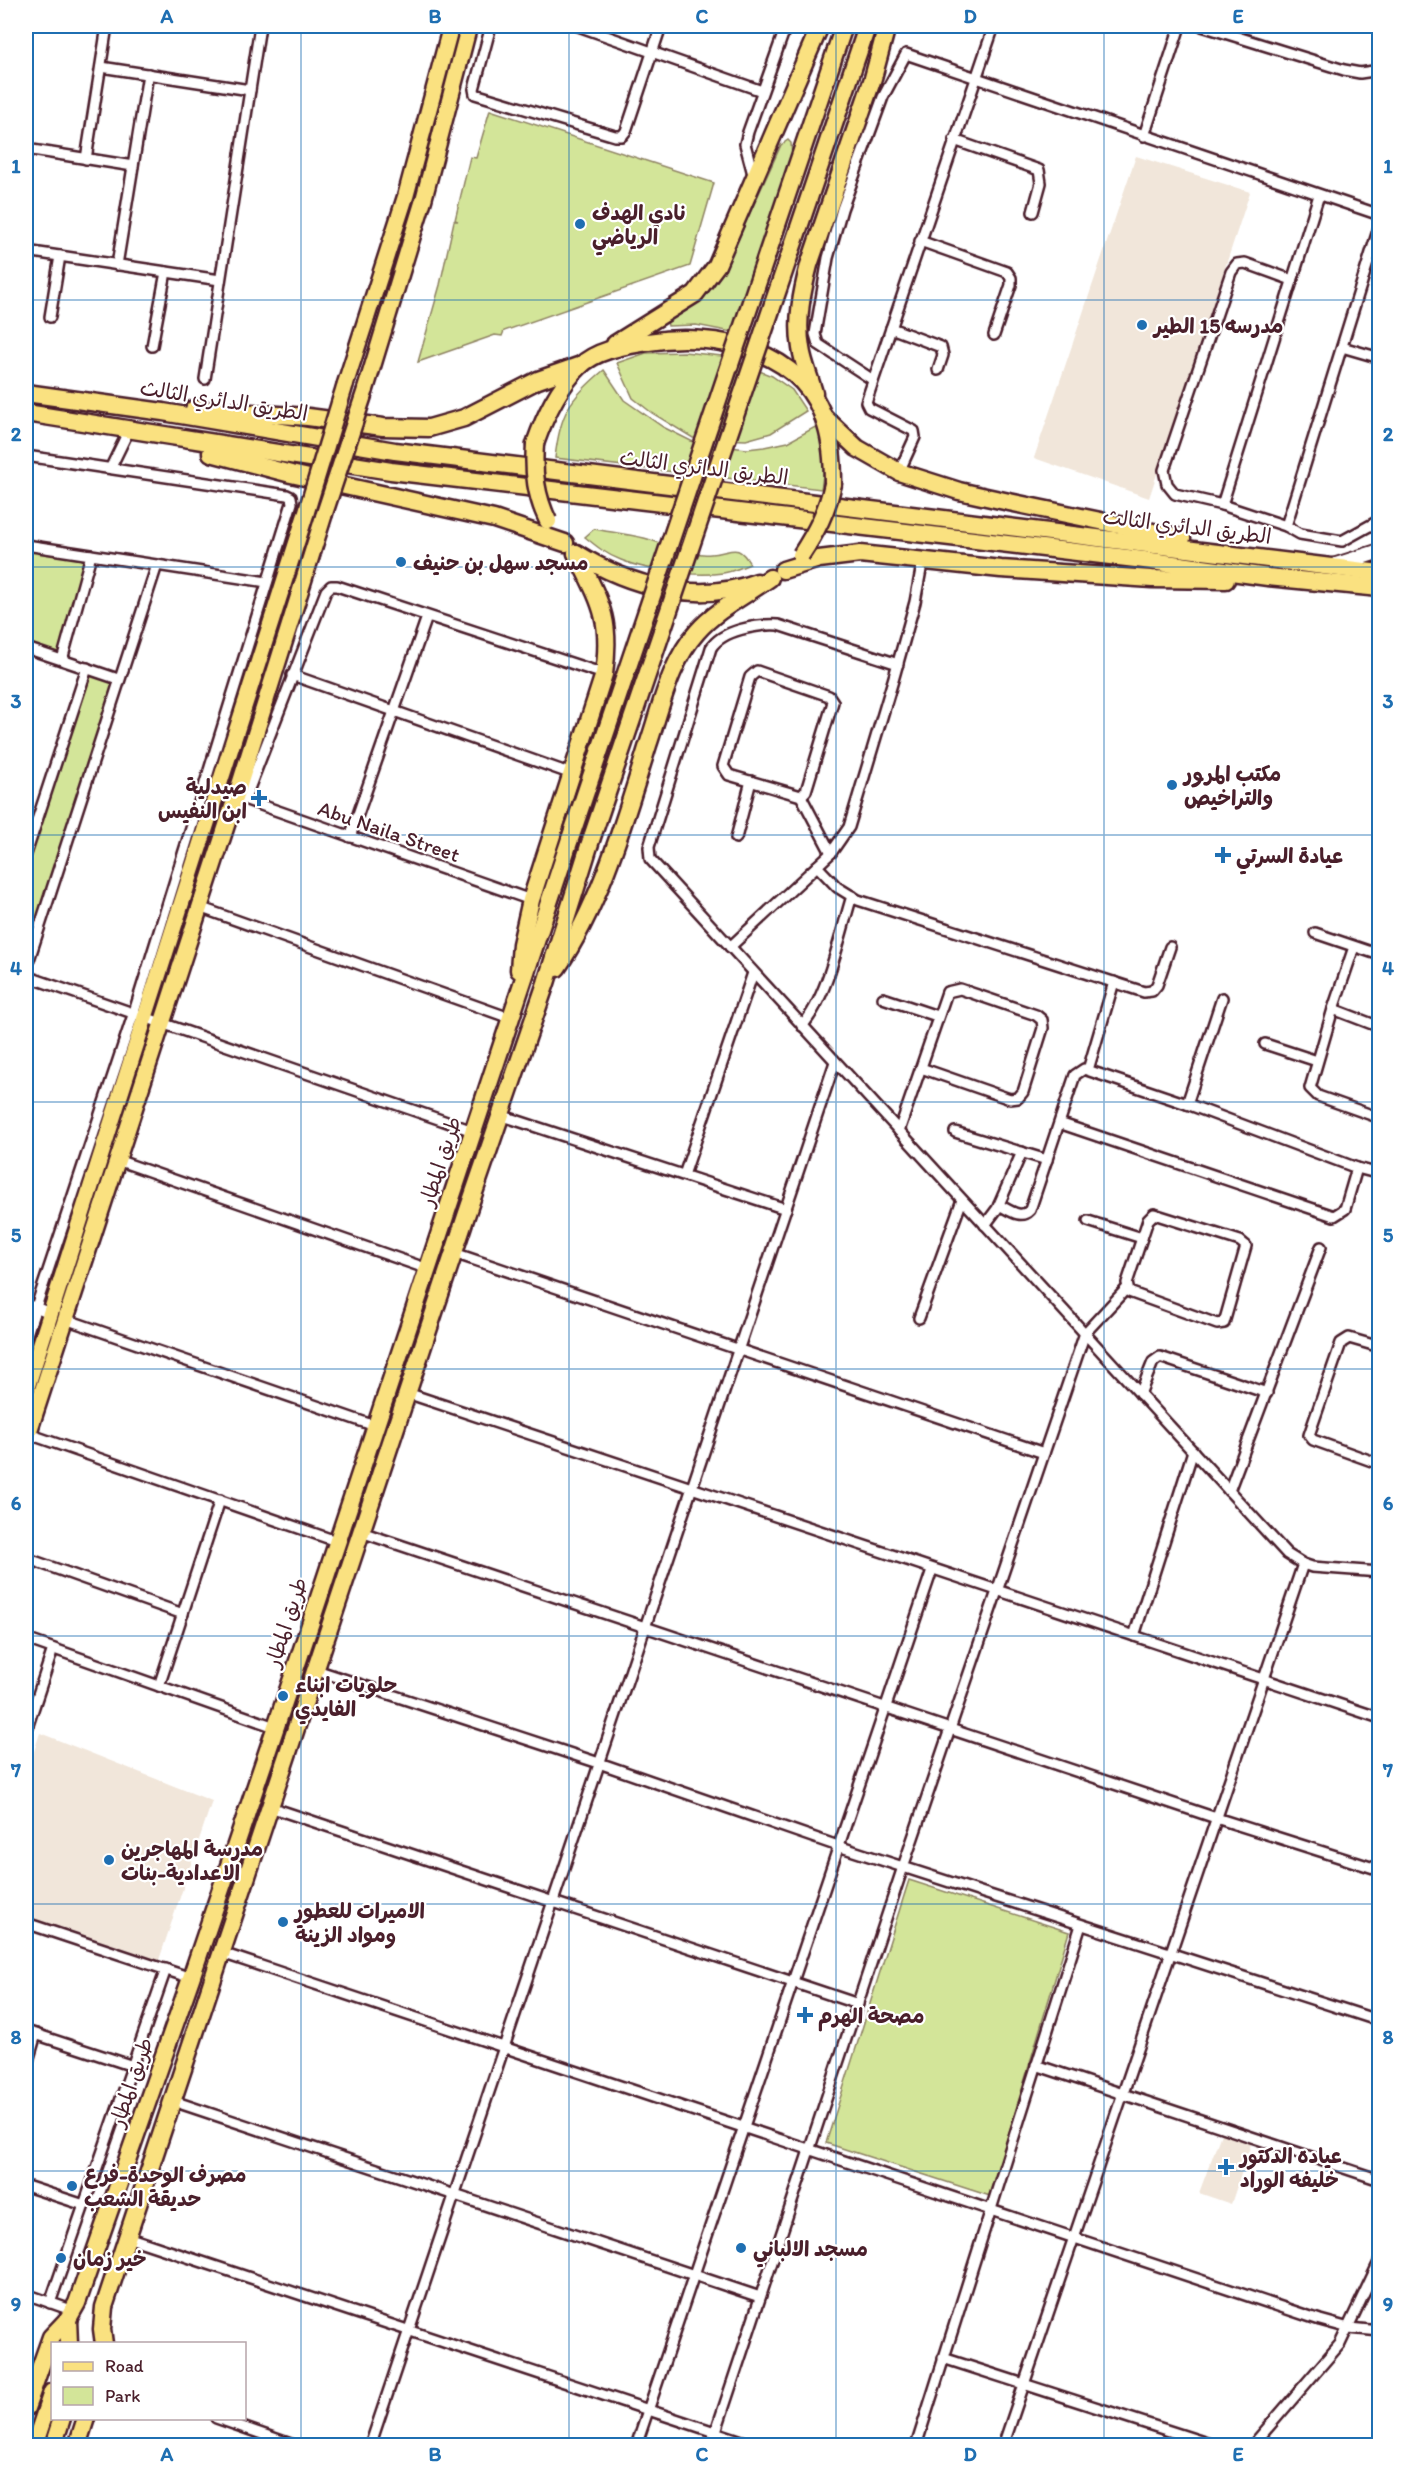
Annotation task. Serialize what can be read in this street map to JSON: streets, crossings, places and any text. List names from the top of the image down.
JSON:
{
  "streets": {
    "highway": ["الطريق الدائري الثالث", "طريق المطار"],
    "street": ["Abu Naila Street"]
  },
  "places": {
    "other": [
      "نادي الهدف الرياضي",
      "مدرسه 15 الطير",
      "مسجد سهل بن حنيف",
      "مكتب المرور والتراخيص",
      "حلويات ابناء الفايدي",
      "مدرسة المهاجرين الاعدادية-بنات",
      "الاميرات للعطور ومواد الزينة",
      "مصرف الوحدة-فرع حديقة الشعب",
      "مسجد الالباني",
      "خير زمان"
    ],
    "health": [
      "صيدلية ابن النفيس",
      "عيادة السرتي",
      "مصحة الهرم",
      "عياده الدكتور خليفه الوراد"
    ]
  },
  "legend": ["Road", "Park"],
  "grid": {
    "columns": [
      "A",
      "B",
      "C",
      "D",
      "E"
    ],
    "rows": [
      "1",
      "2",
      "3",
      "4",
      "5",
      "6",
      "7",
      "8",
      "9"
    ]
  }
}
